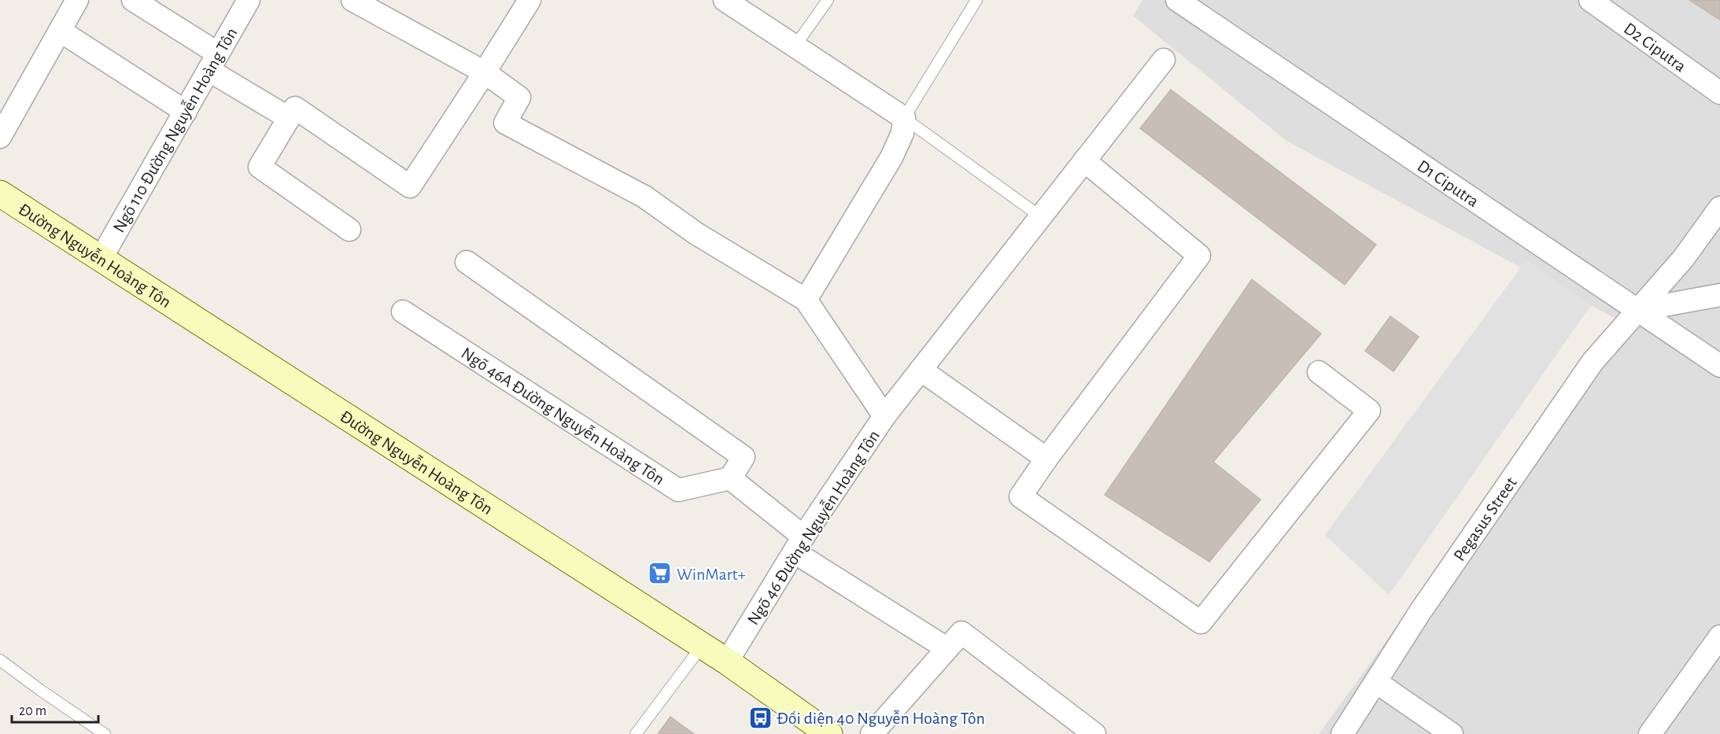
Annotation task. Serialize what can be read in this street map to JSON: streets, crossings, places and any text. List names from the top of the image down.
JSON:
{
  "streets": {
    "main road": ["Đường Nguyễn Hoàng Tôn"],
    "street": [
      "D2 Ciputra",
      "Ngõ 110 Đường Nguyễn Hoàng Tôn",
      "D1 Ciputra",
      "Ngõ 46A Đường Nguyễn Hoàng Tôn",
      "Pegasus Street",
      "Ngõ 46 Đường Nguyễn Hoàng Tôn"
    ]
  },
  "crossings": [
    ["Ngõ 110 Đường Nguyễn Hoàng Tôn", "Đường Nguyễn Hoàng Tôn"],
    ["D1 Ciputra", "Pegasus Street"],
    ["Đường Nguyễn Hoàng Tôn", "Ngõ 46 Đường Nguyễn Hoàng Tôn"]
  ],
  "places": {
    "supermarket": ["WinMart+"],
    "bus stop": ["Đối diện 40 Nguyễn Hoàng Tôn"]
  },
  "scale_bar": "20 m"
}
